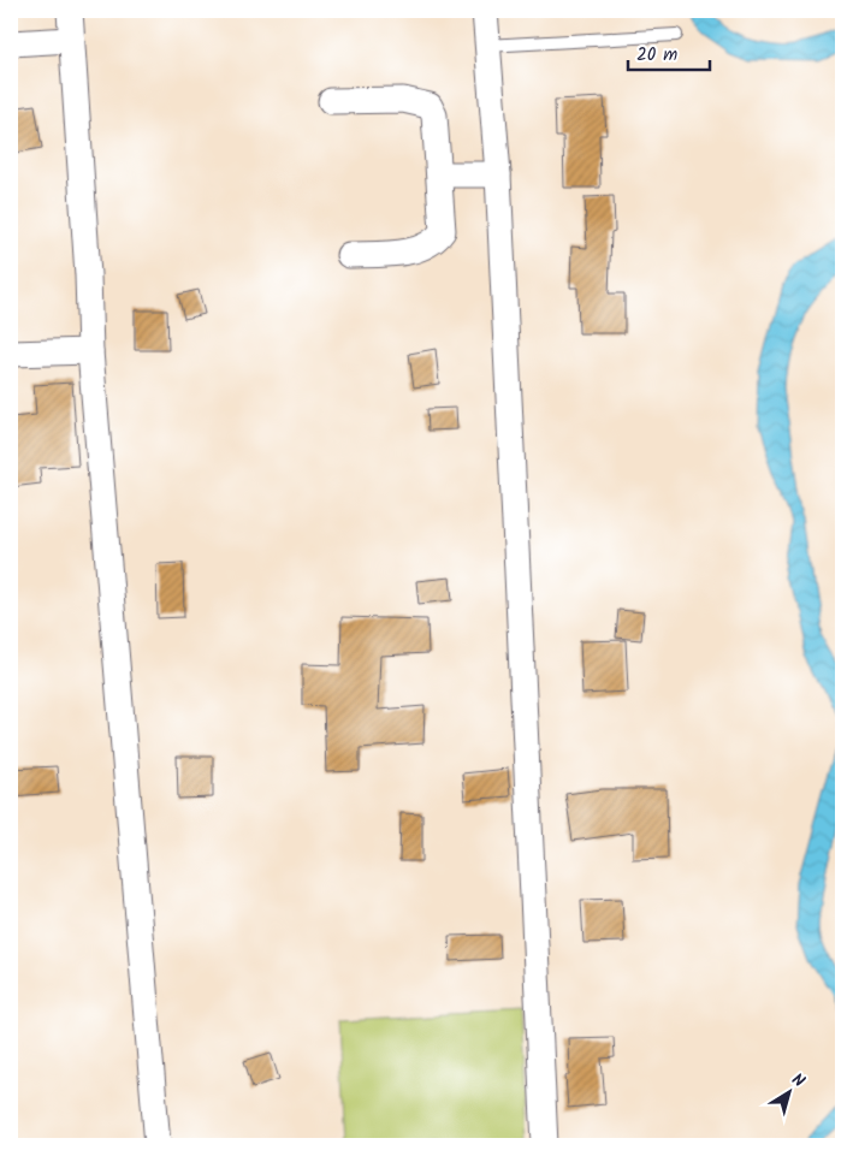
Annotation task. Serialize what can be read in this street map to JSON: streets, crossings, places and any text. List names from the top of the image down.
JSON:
{
  "scale_bar": "20 m",
  "north": "top right"
}
